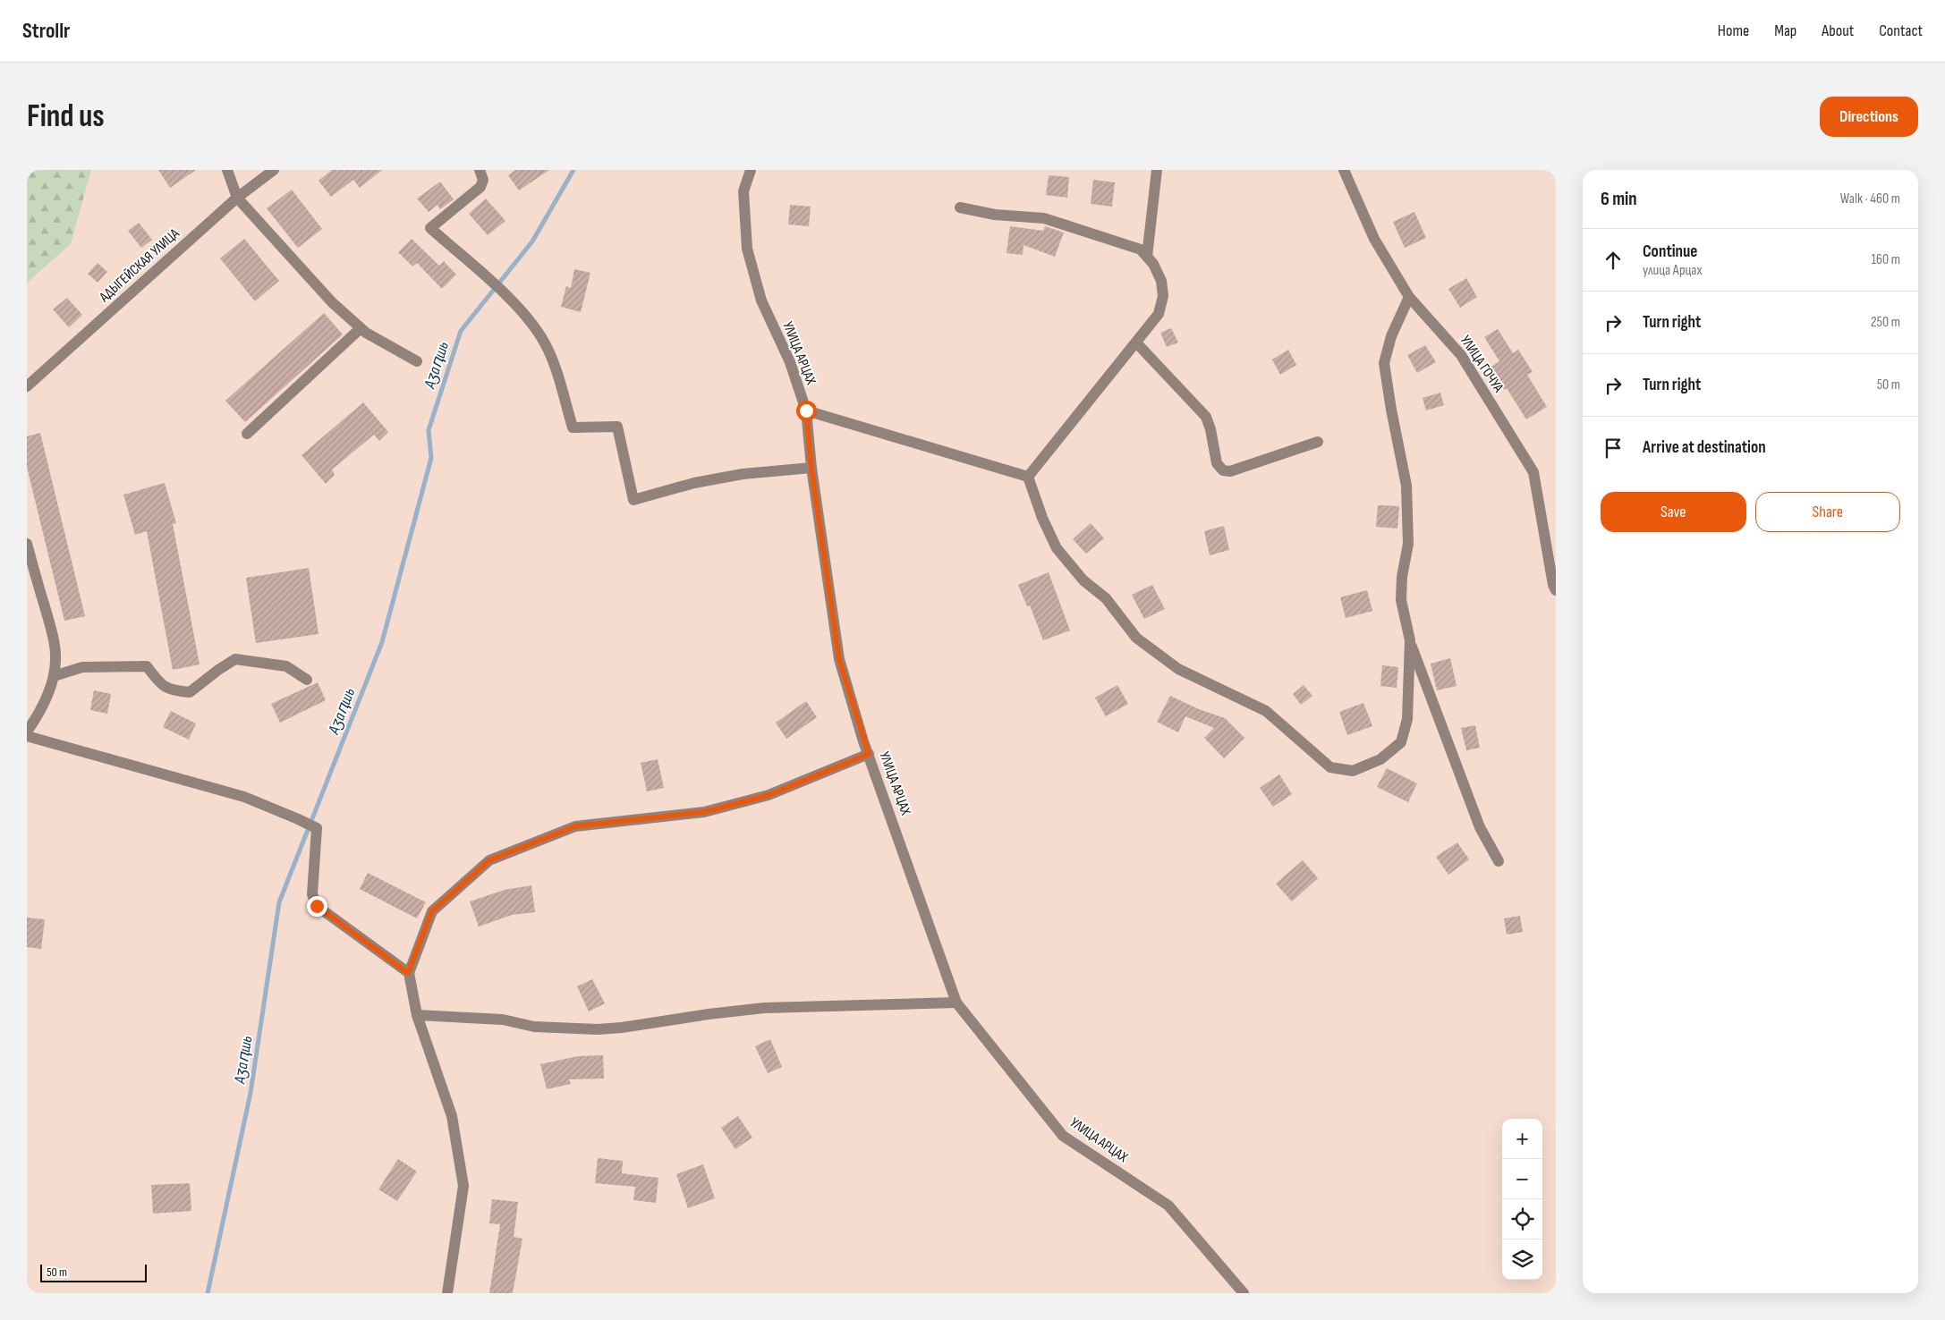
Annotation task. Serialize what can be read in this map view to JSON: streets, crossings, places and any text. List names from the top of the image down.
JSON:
{
  "streets": {
    "street": ["АДЫГЕЙСКАЯ УЛИЦА", "УЛИЦА АРЦАХ", "УЛИЦА ГОЧУА"]
  },
  "water": ["Аӡаԥшь"],
  "scale_bar": "50 m",
  "page": {
    "header": "Strollr",
    "nav": [
      "Home",
      "Map",
      "About",
      "Contact"
    ],
    "buttons": [
      "Directions",
      ["Save", "Share"]
    ],
    "title": "Find us",
    "heading": ["6 min", "Walk · 460 m"],
    "list": [
      ["Continue", "улица Арцах", "160 m"],
      ["Turn right", "250 m"],
      ["Turn right", "50 m"],
      "Arrive at destination"
    ],
    "map_buttons": ["+", "−"],
    "scale": "50 m"
  }
}
